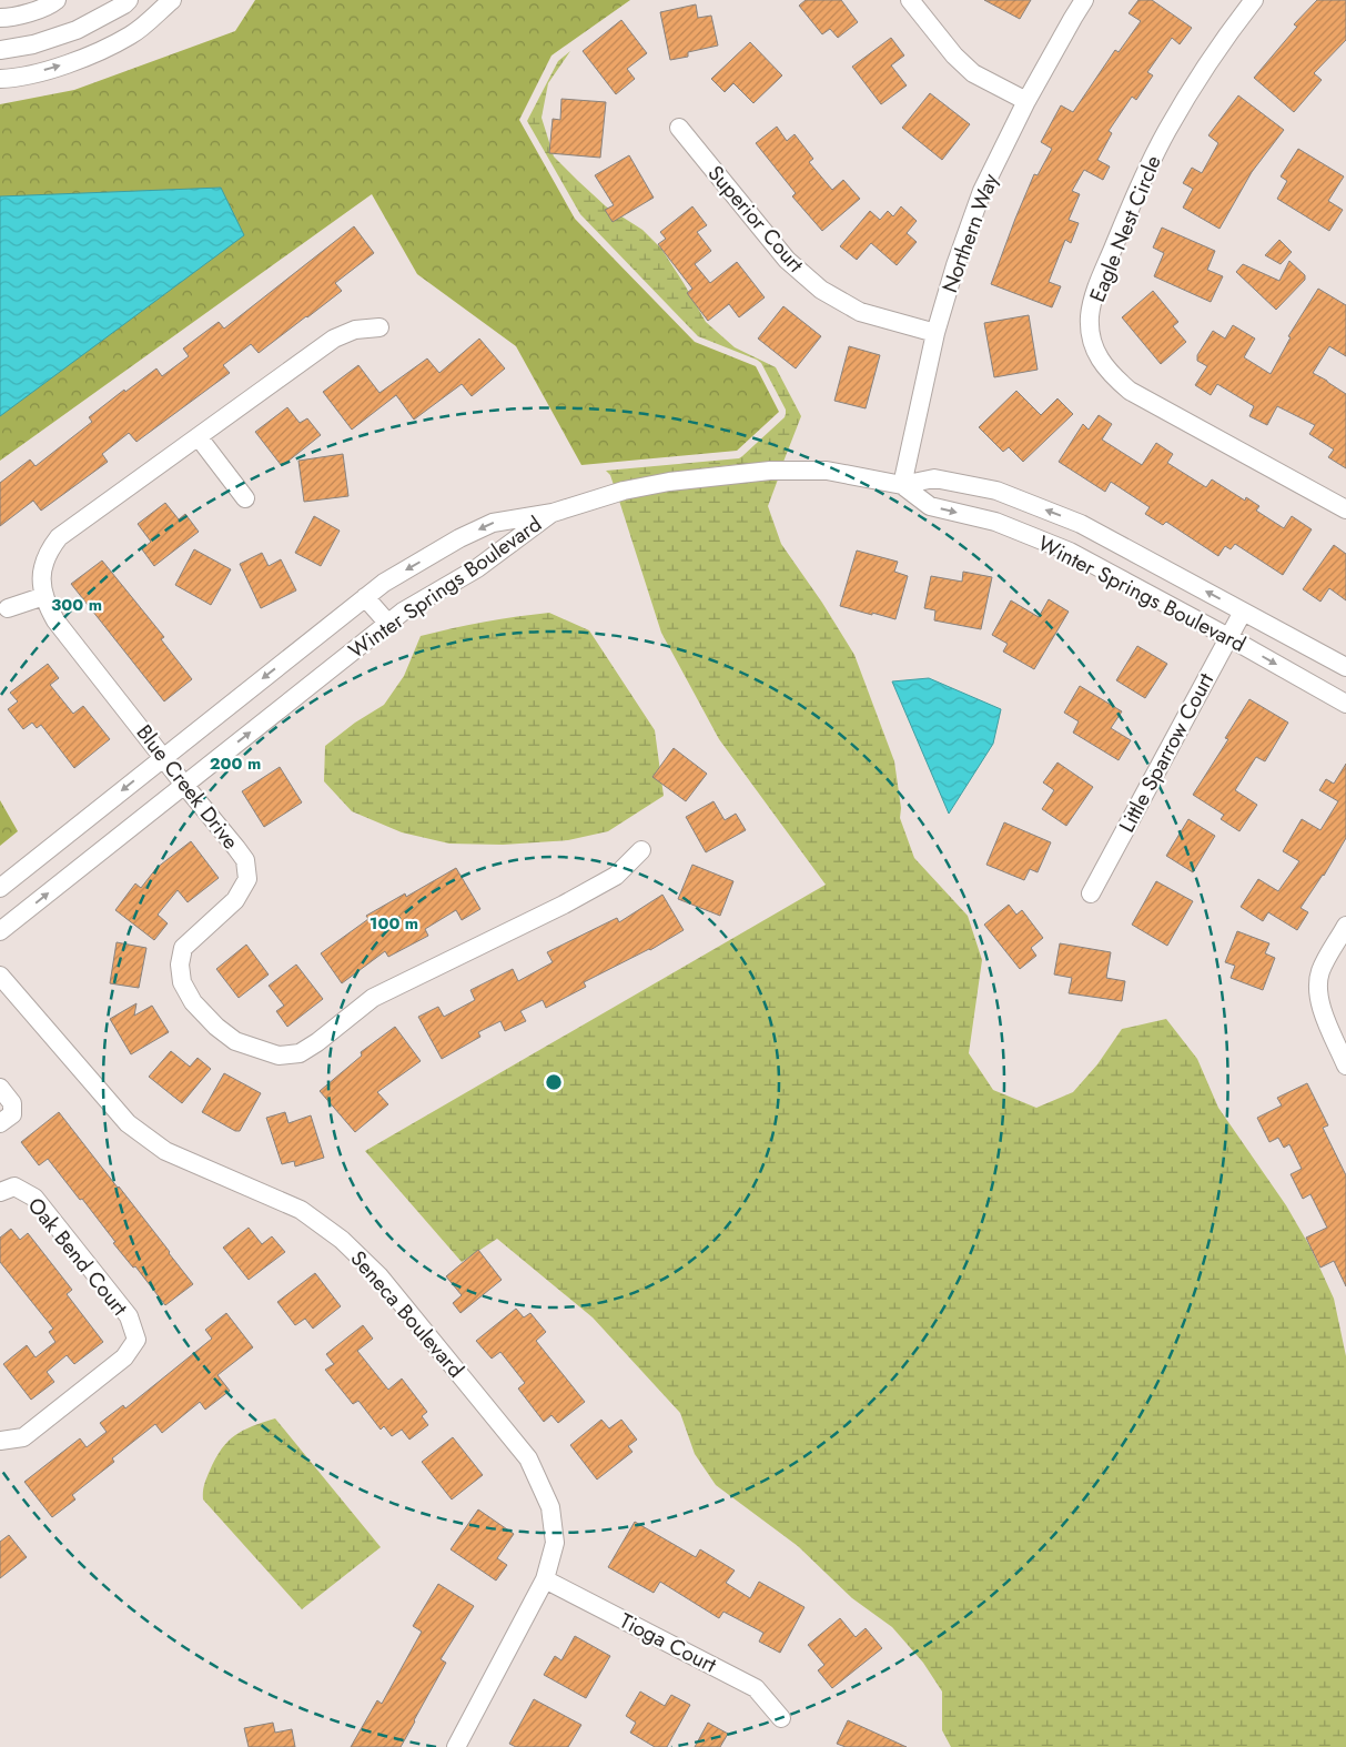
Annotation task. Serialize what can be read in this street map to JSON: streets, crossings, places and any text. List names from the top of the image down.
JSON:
{
  "streets": {
    "street": [
      "Superior Court",
      "Eagle Nest Circle",
      "Northern Way",
      "Winter Springs Boulevard",
      "Little Sparrow Court",
      "Blue Creek Drive",
      "Oak Bend Court",
      "Seneca Boulevard",
      "Tioga Court"
    ]
  },
  "crossings": [
    ["Superior Court", "Northern Way"],
    ["Northern Way", "Winter Springs Boulevard"],
    ["Winter Springs Boulevard", "Little Sparrow Court"],
    ["Winter Springs Boulevard", "Blue Creek Drive"],
    ["Seneca Boulevard", "Tioga Court"]
  ],
  "rings": ["300 m", "200 m", "100 m"]
}
